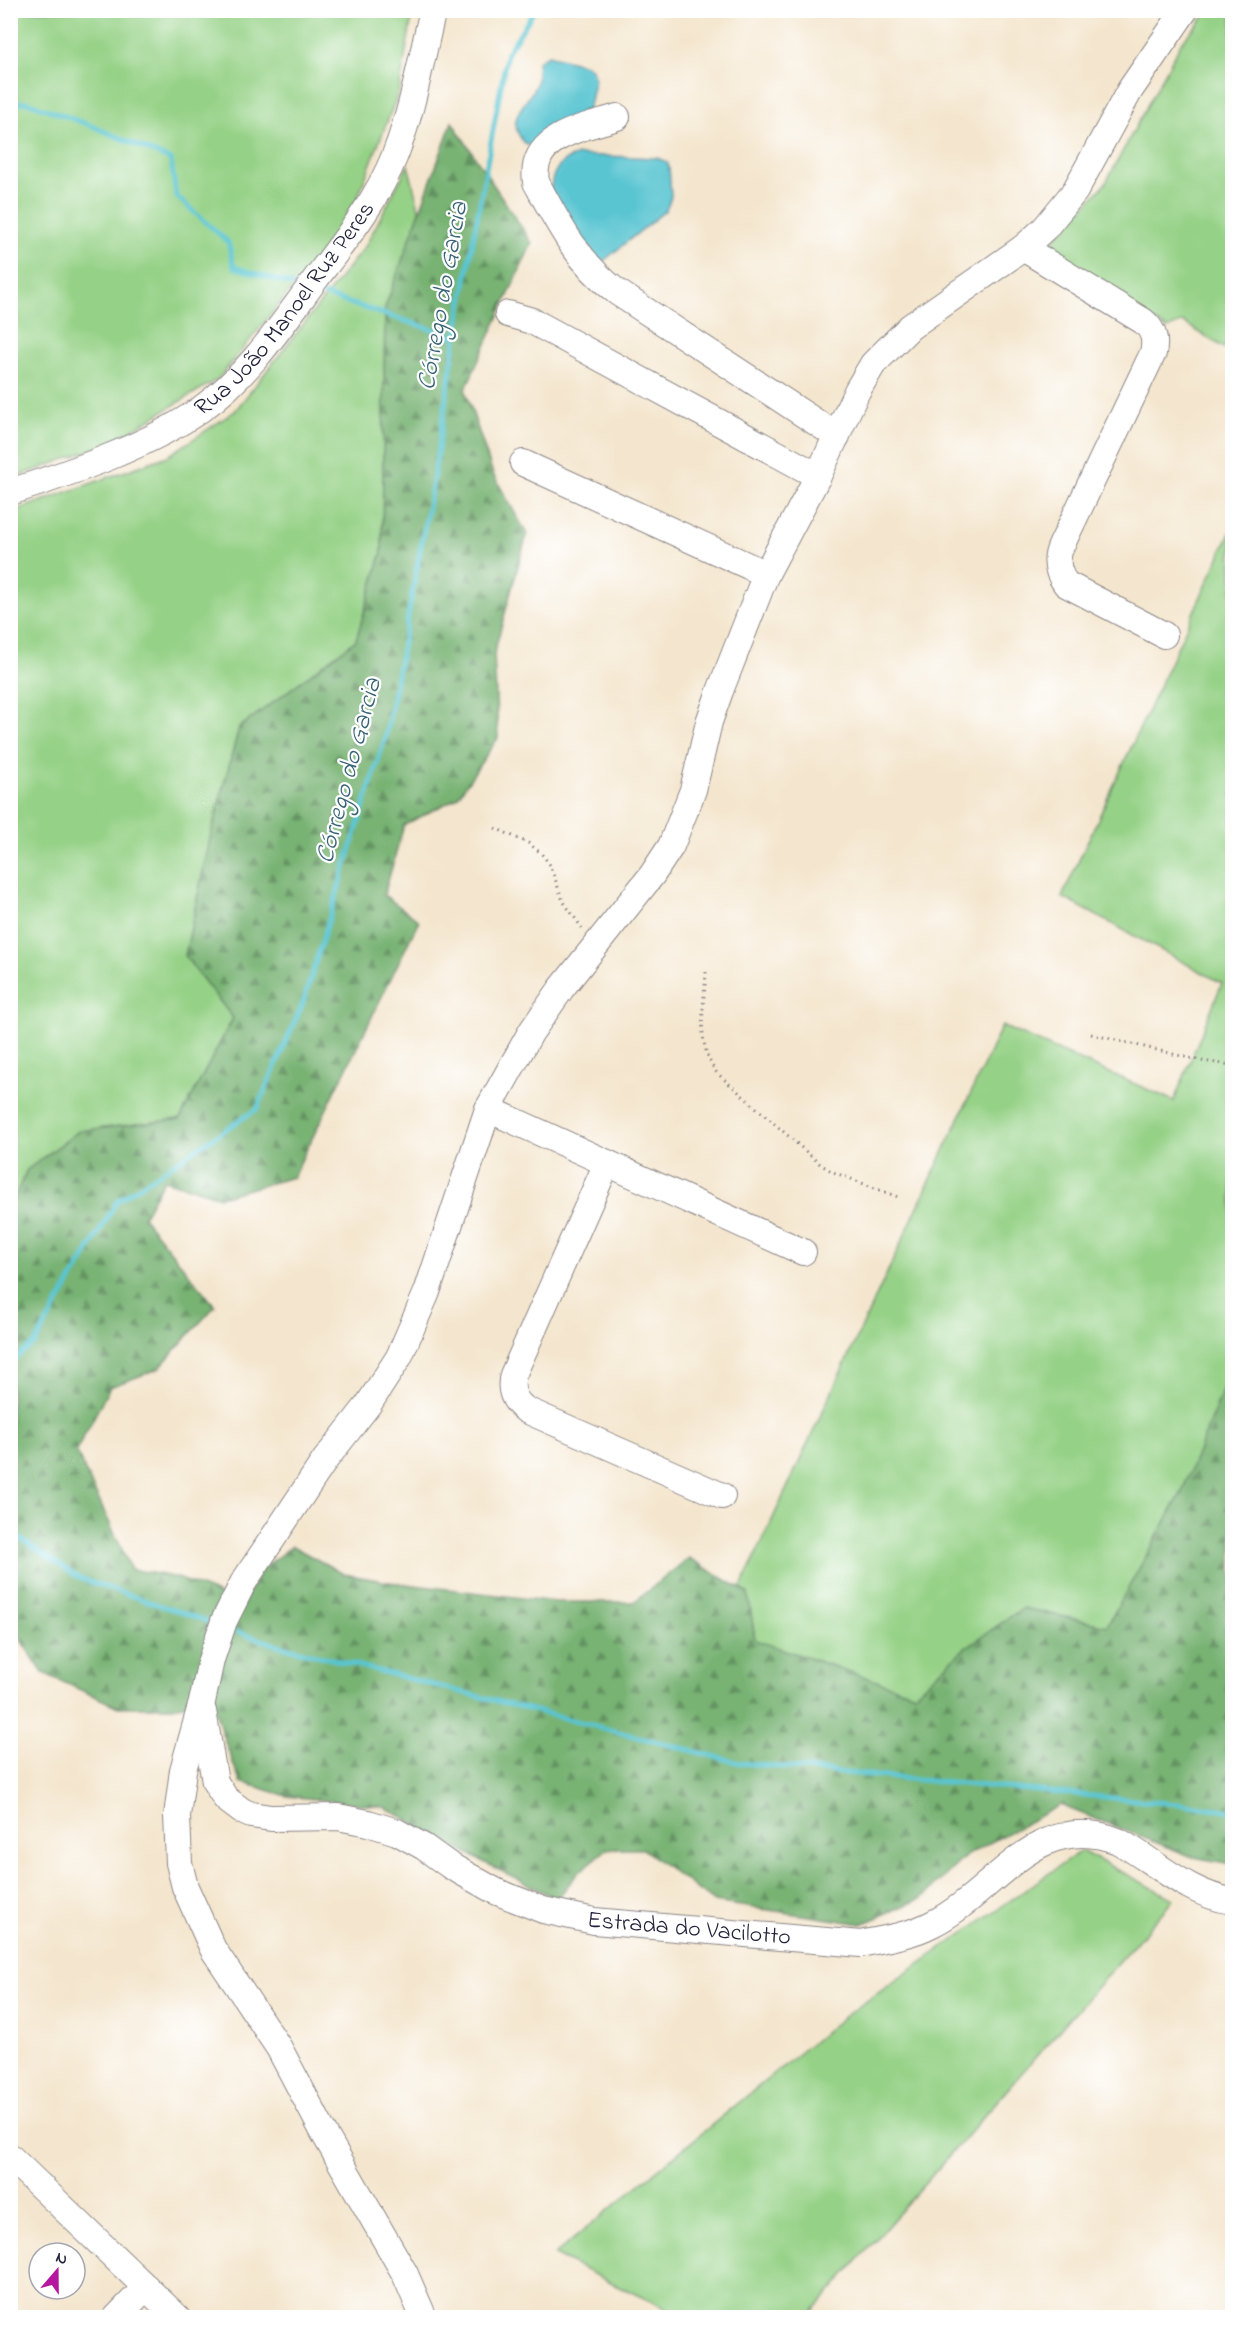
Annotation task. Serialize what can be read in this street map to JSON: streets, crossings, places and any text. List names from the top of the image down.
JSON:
{
  "streets": {
    "street": ["Rua João Manoel Ruz Peres", "Estrada do Vacilotto"]
  },
  "water": ["Córrego do Garcia"],
  "north": "top"
}
